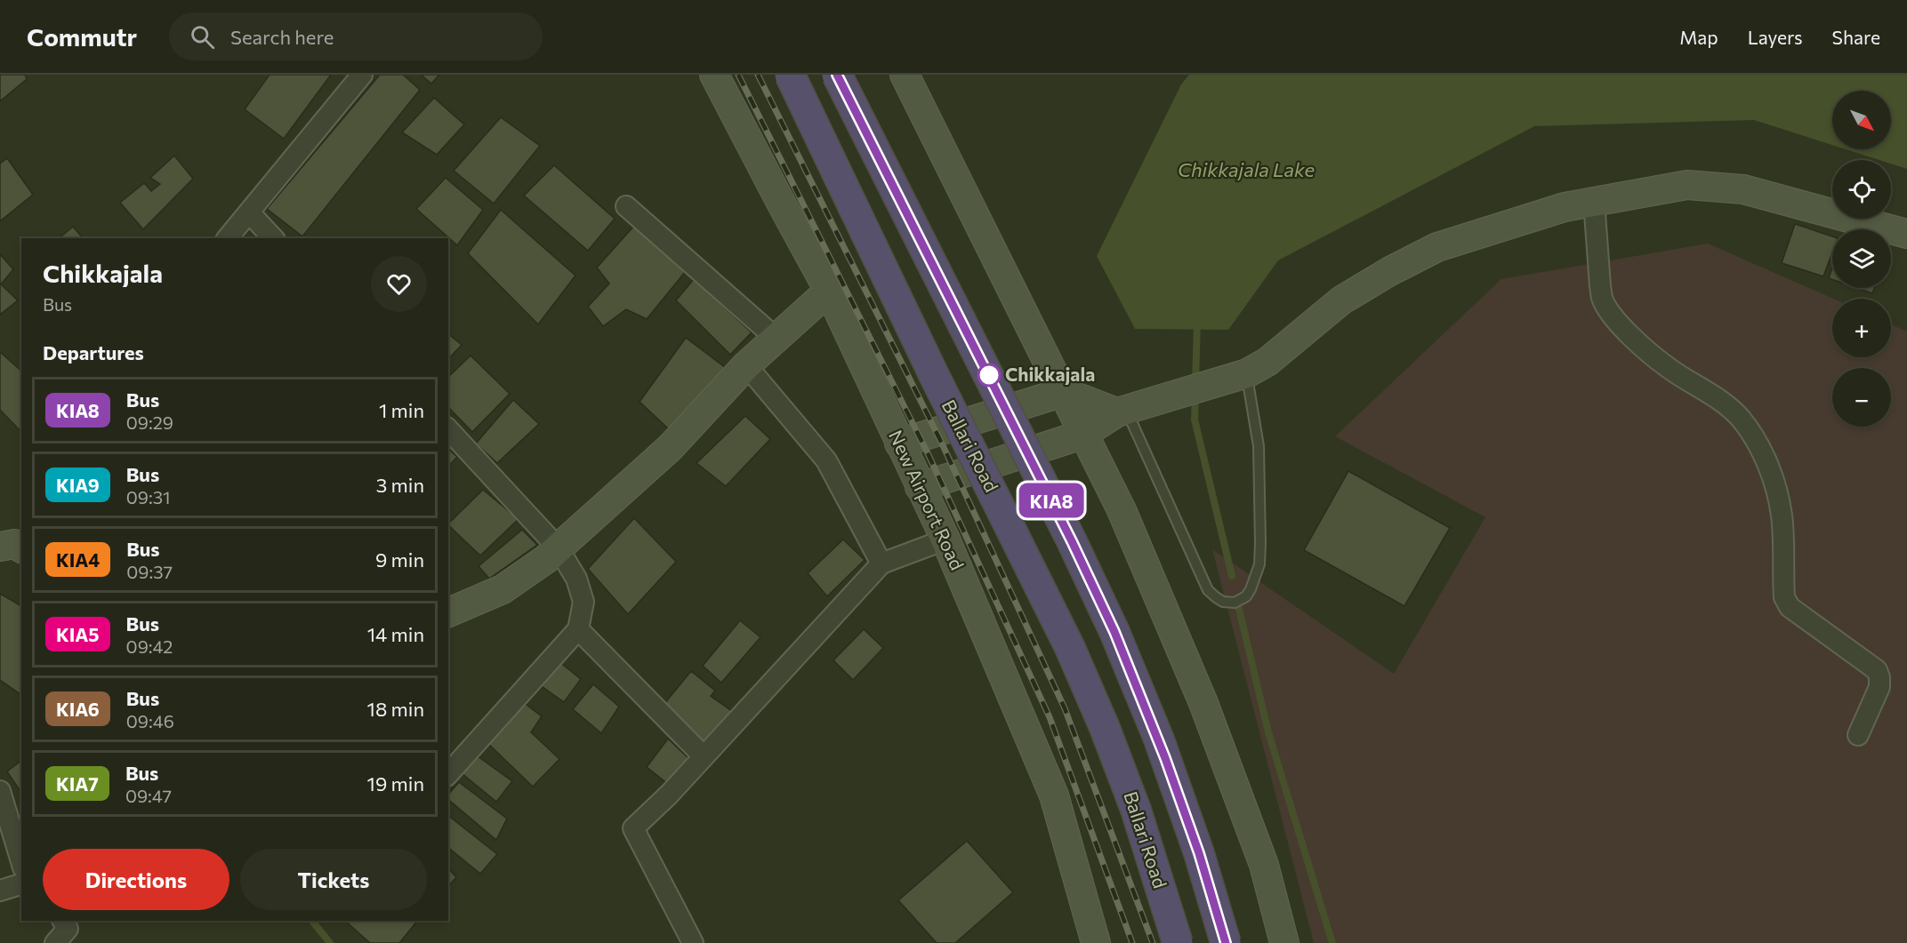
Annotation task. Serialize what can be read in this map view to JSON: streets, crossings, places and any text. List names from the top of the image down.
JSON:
{
  "streets": {
    "highway": ["Ballari Road"],
    "street": ["New Airport Road"]
  },
  "water": ["Chikkajala Lake"],
  "places": ["Chikkajala"],
  "lines": ["bus line KIA8"],
  "north": "bottom right",
  "page": {
    "header": "Commutr",
    "search": "Search here",
    "nav": ["Map", "Layers", "Share"],
    "on_map": "KIA8",
    "map_buttons": ["+", "−"],
    "heading": [
      ["Chikkajala", "Bus"],
      "Departures"
    ],
    "list": [
      {
        "mark": "KIA8",
        "name": "Bus",
        "note": "09:29",
        "value": "1 min"
      },
      {
        "mark": "KIA9",
        "name": "Bus",
        "note": "09:31",
        "value": "3 min"
      },
      {
        "mark": "KIA4",
        "name": "Bus",
        "note": "09:37",
        "value": "9 min"
      },
      {
        "mark": "KIA5",
        "name": "Bus",
        "note": "09:42",
        "value": "14 min"
      },
      {
        "mark": "KIA6",
        "name": "Bus",
        "note": "09:46",
        "value": "18 min"
      },
      {
        "mark": "KIA7",
        "name": "Bus",
        "note": "09:47",
        "value": "19 min"
      }
    ],
    "buttons": ["Directions", "Tickets"]
  }
}
